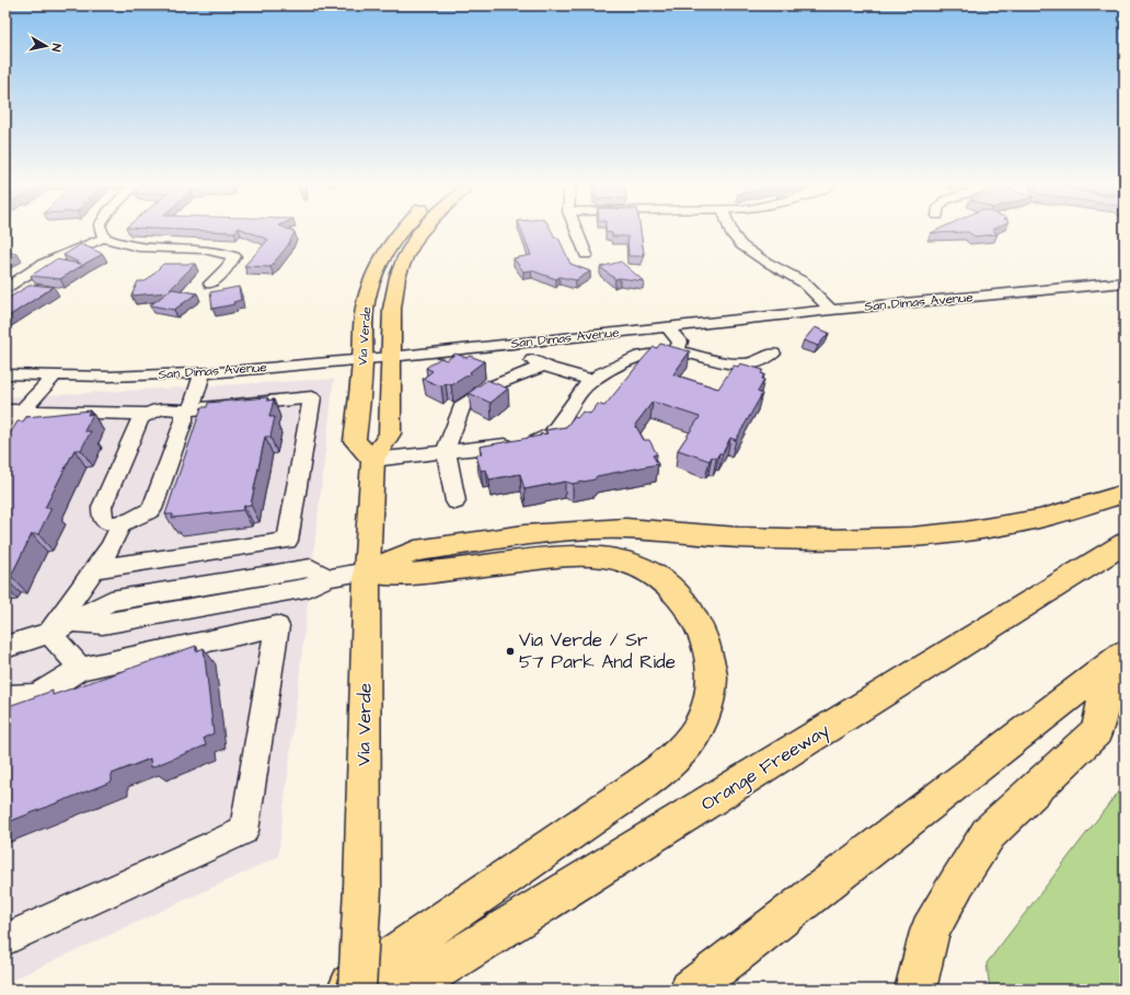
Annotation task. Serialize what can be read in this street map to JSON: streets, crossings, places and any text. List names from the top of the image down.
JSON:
{
  "streets": {
    "main road": ["Via Verde", "Orange Freeway"],
    "street": ["San Dimas Avenue"]
  },
  "crossings": [
    ["San Dimas Avenue", "Via Verde"]
  ],
  "places": ["Via Verde / Sr 57 Park And Ride"],
  "north": "right"
}
